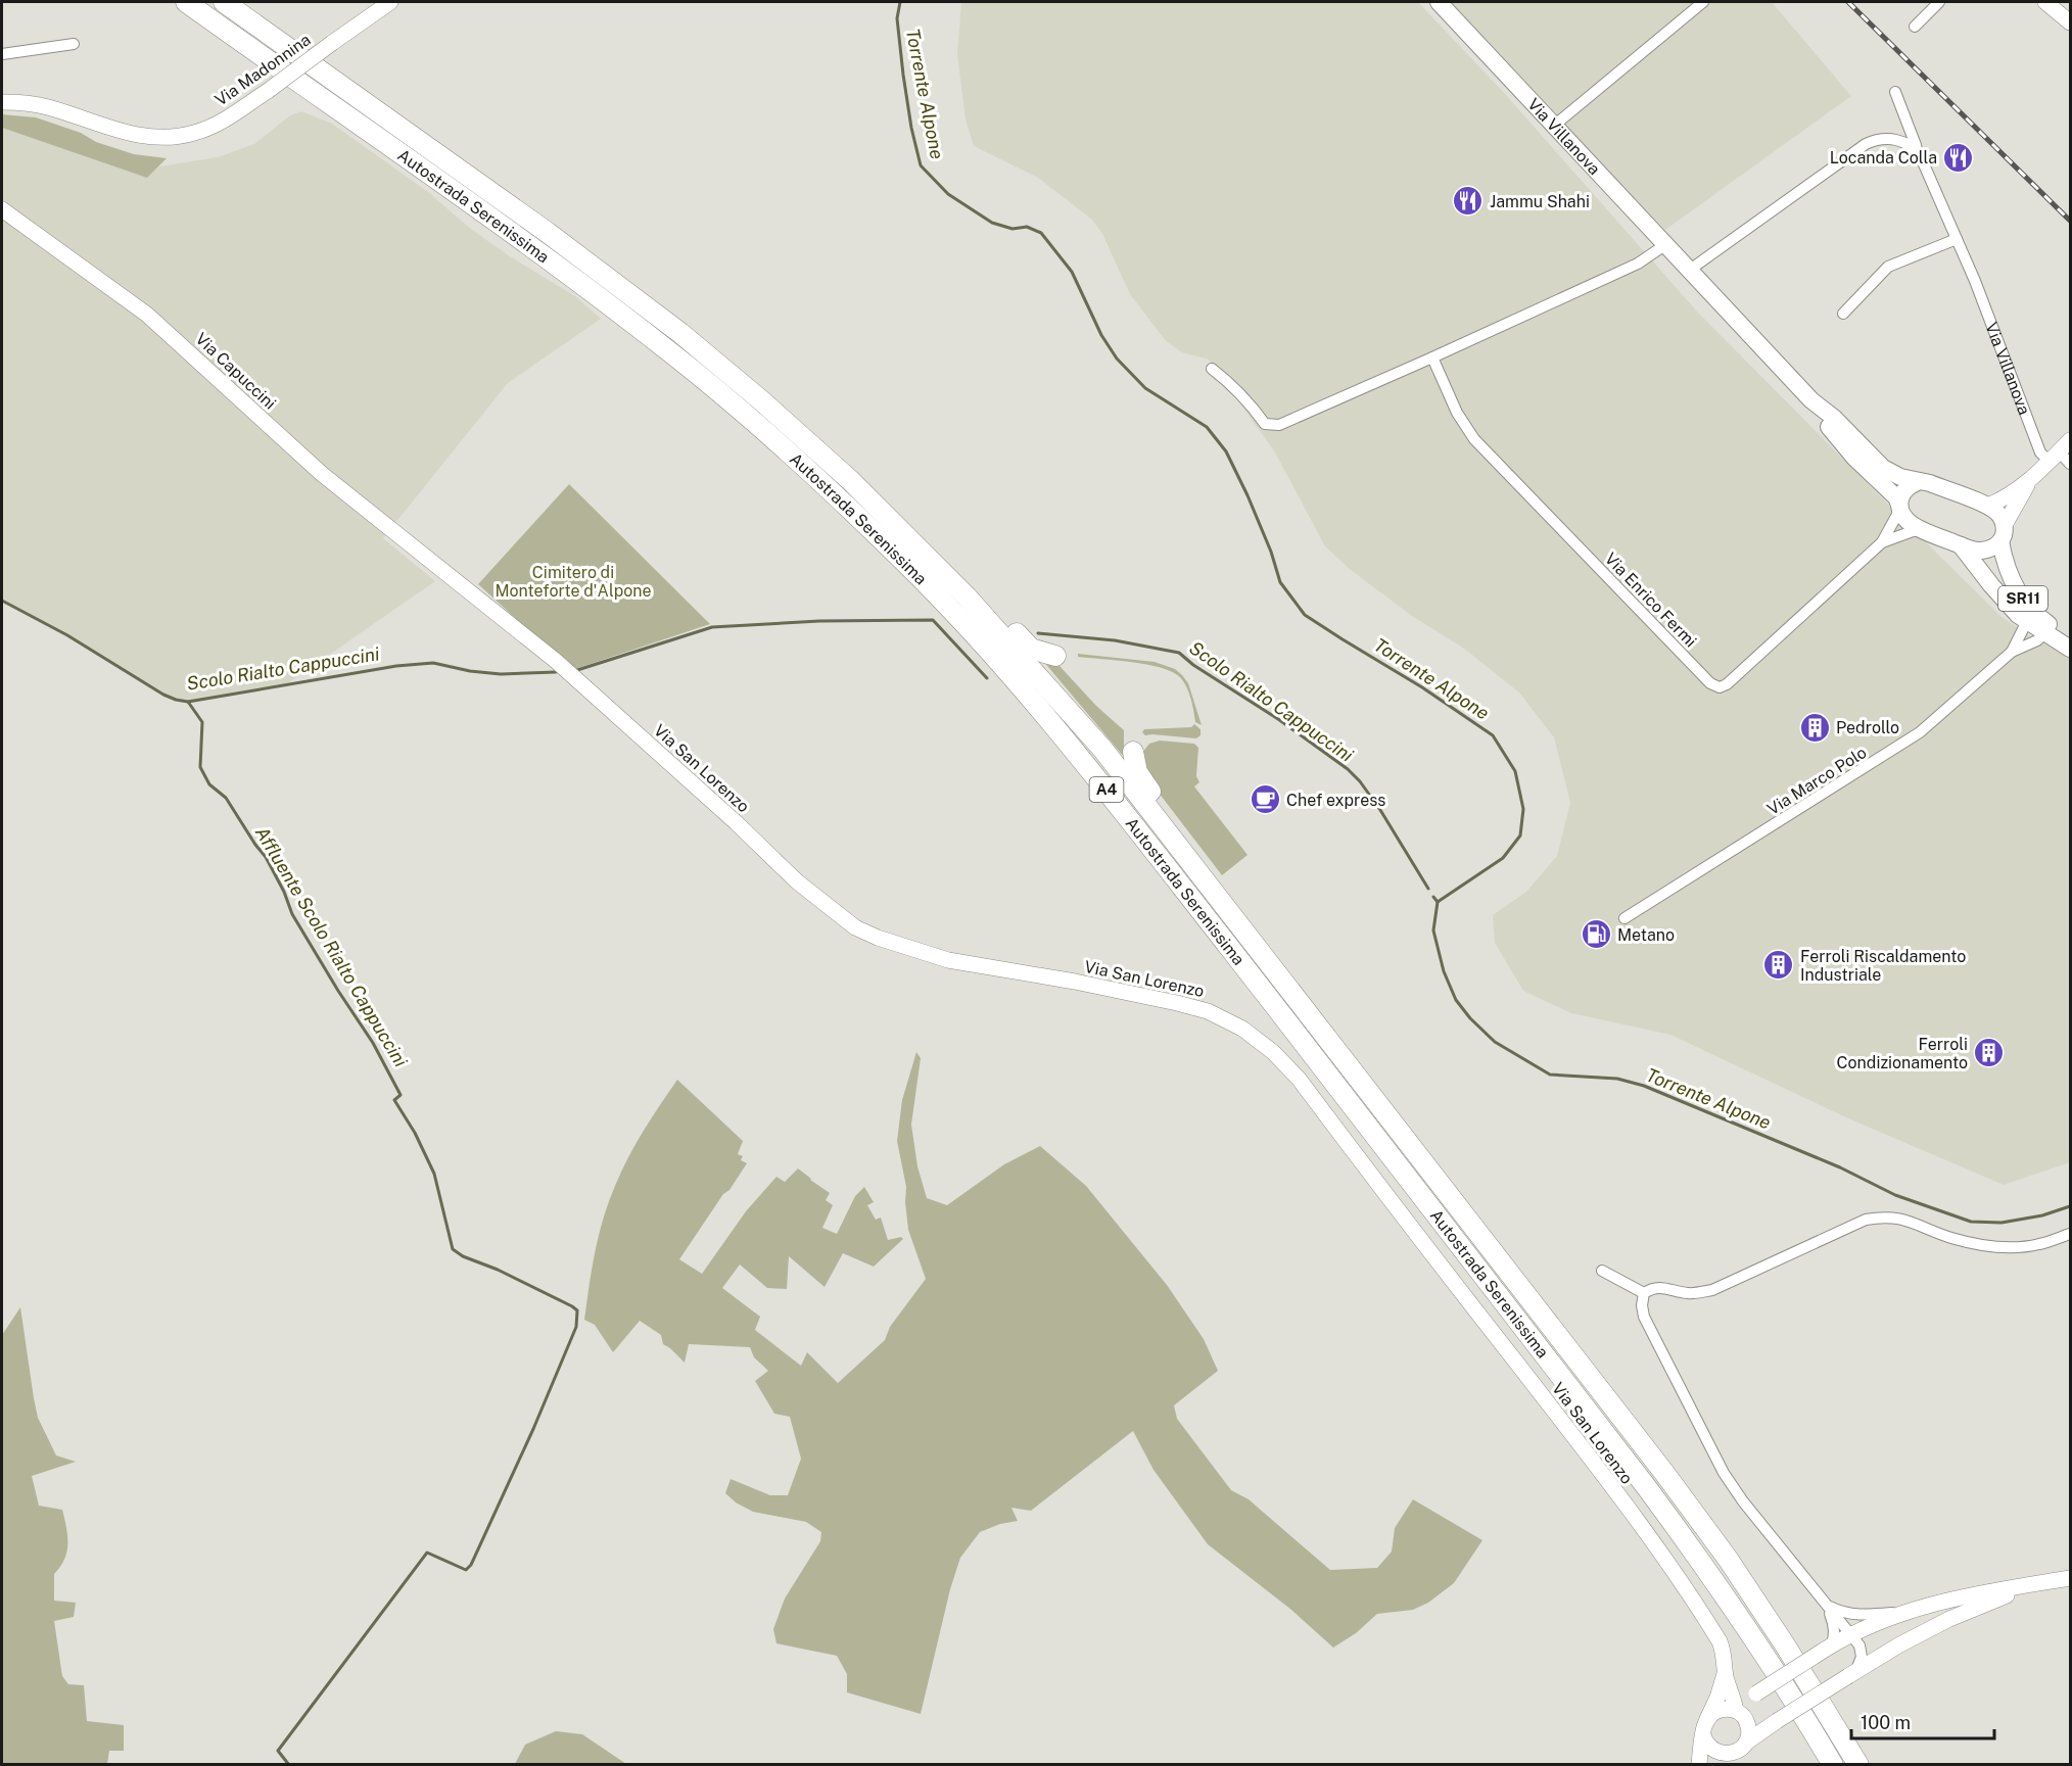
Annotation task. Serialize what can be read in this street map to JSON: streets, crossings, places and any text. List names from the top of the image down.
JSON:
{
  "streets": {
    "highway": ["Autostrada Serenissima", "A4"],
    "main road": ["Via Villanova", "SR11"],
    "street": [
      "Via Madonnina",
      "Via Capuccini",
      "Via Enrico Fermi",
      "Via San Lorenzo",
      "Via Marco Polo"
    ]
  },
  "crossings": [
    ["Via Villanova", "Via Enrico Fermi"],
    ["Via Capuccini", "Via San Lorenzo"],
    ["SR11", "Via Marco Polo"]
  ],
  "water": ["Torrente Alpone", "Scolo Rialto Cappuccini", "Affluente Scolo Rialto Cappuccini"],
  "parks": ["Cimitero di Monteforte d'Alpone"],
  "places": {
    "restaurant": ["Locanda Colla", "Jammu Shahi"],
    "building": ["Pedrollo", "Ferroli Riscaldamento Industriale", "Ferroli Condizionamento"],
    "cafe": ["Chef express"],
    "fuel station": ["Metano"]
  },
  "scale_bar": "100 m"
}
